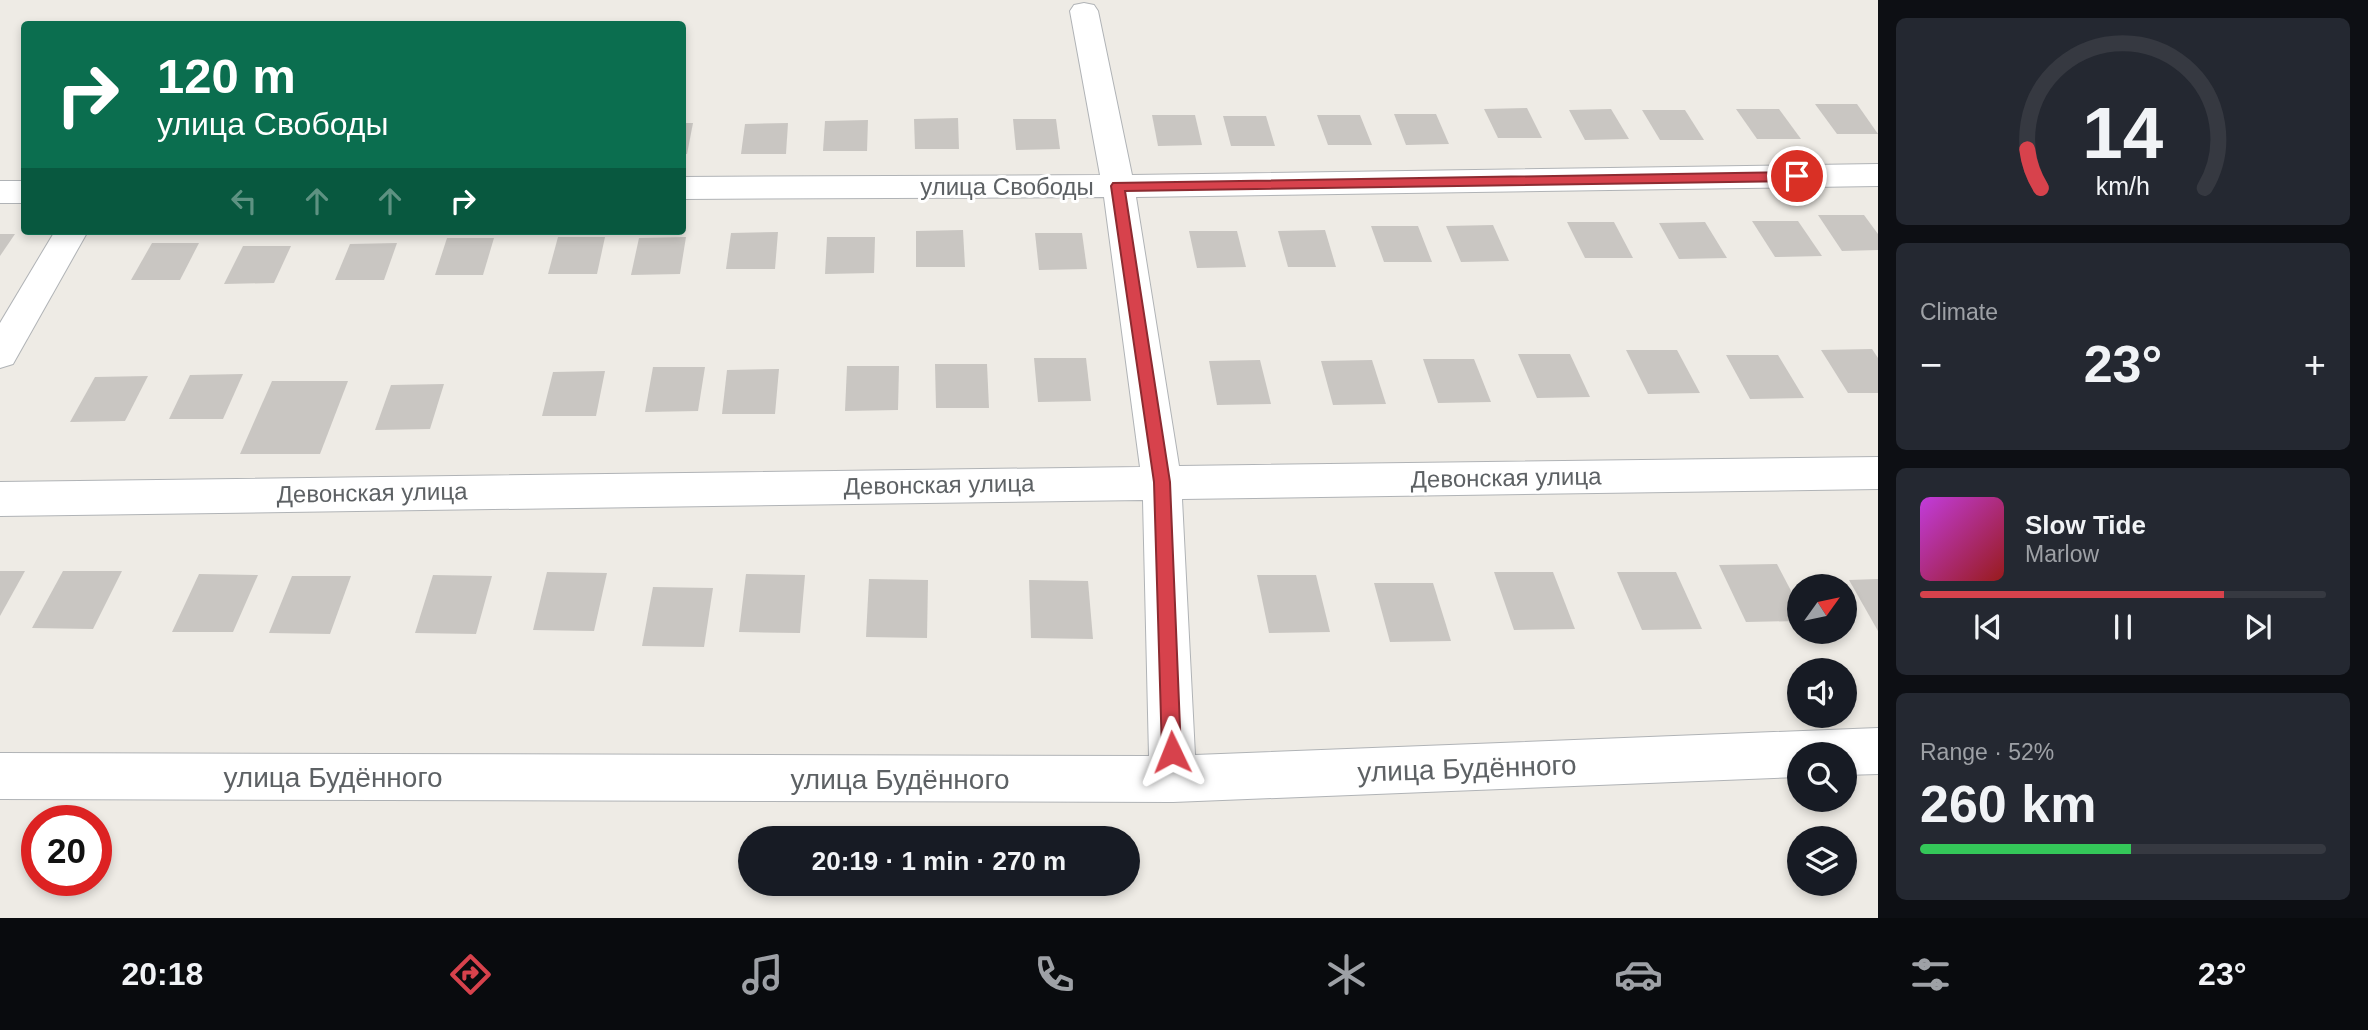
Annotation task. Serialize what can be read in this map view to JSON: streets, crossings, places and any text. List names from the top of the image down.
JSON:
{
  "streets": {
    "street": ["улица Свободы", "Девонская улица", "улица Будённого"]
  },
  "north": "top right",
  "page": {
    "turn": ["120 m", "улица Свободы"],
    "tile": [
      "Climate",
      ["Range · 52%", "260 km"]
    ],
    "heat": ["−", "23°", "+"],
    "song": ["Slow Tide", "Marlow"],
    "limit": "20",
    "trip": "20:19 · 1 min · 270 m",
    "tabs": ["20:18", "23°"],
    "gauge": ["14", "km/h"]
  }
}
